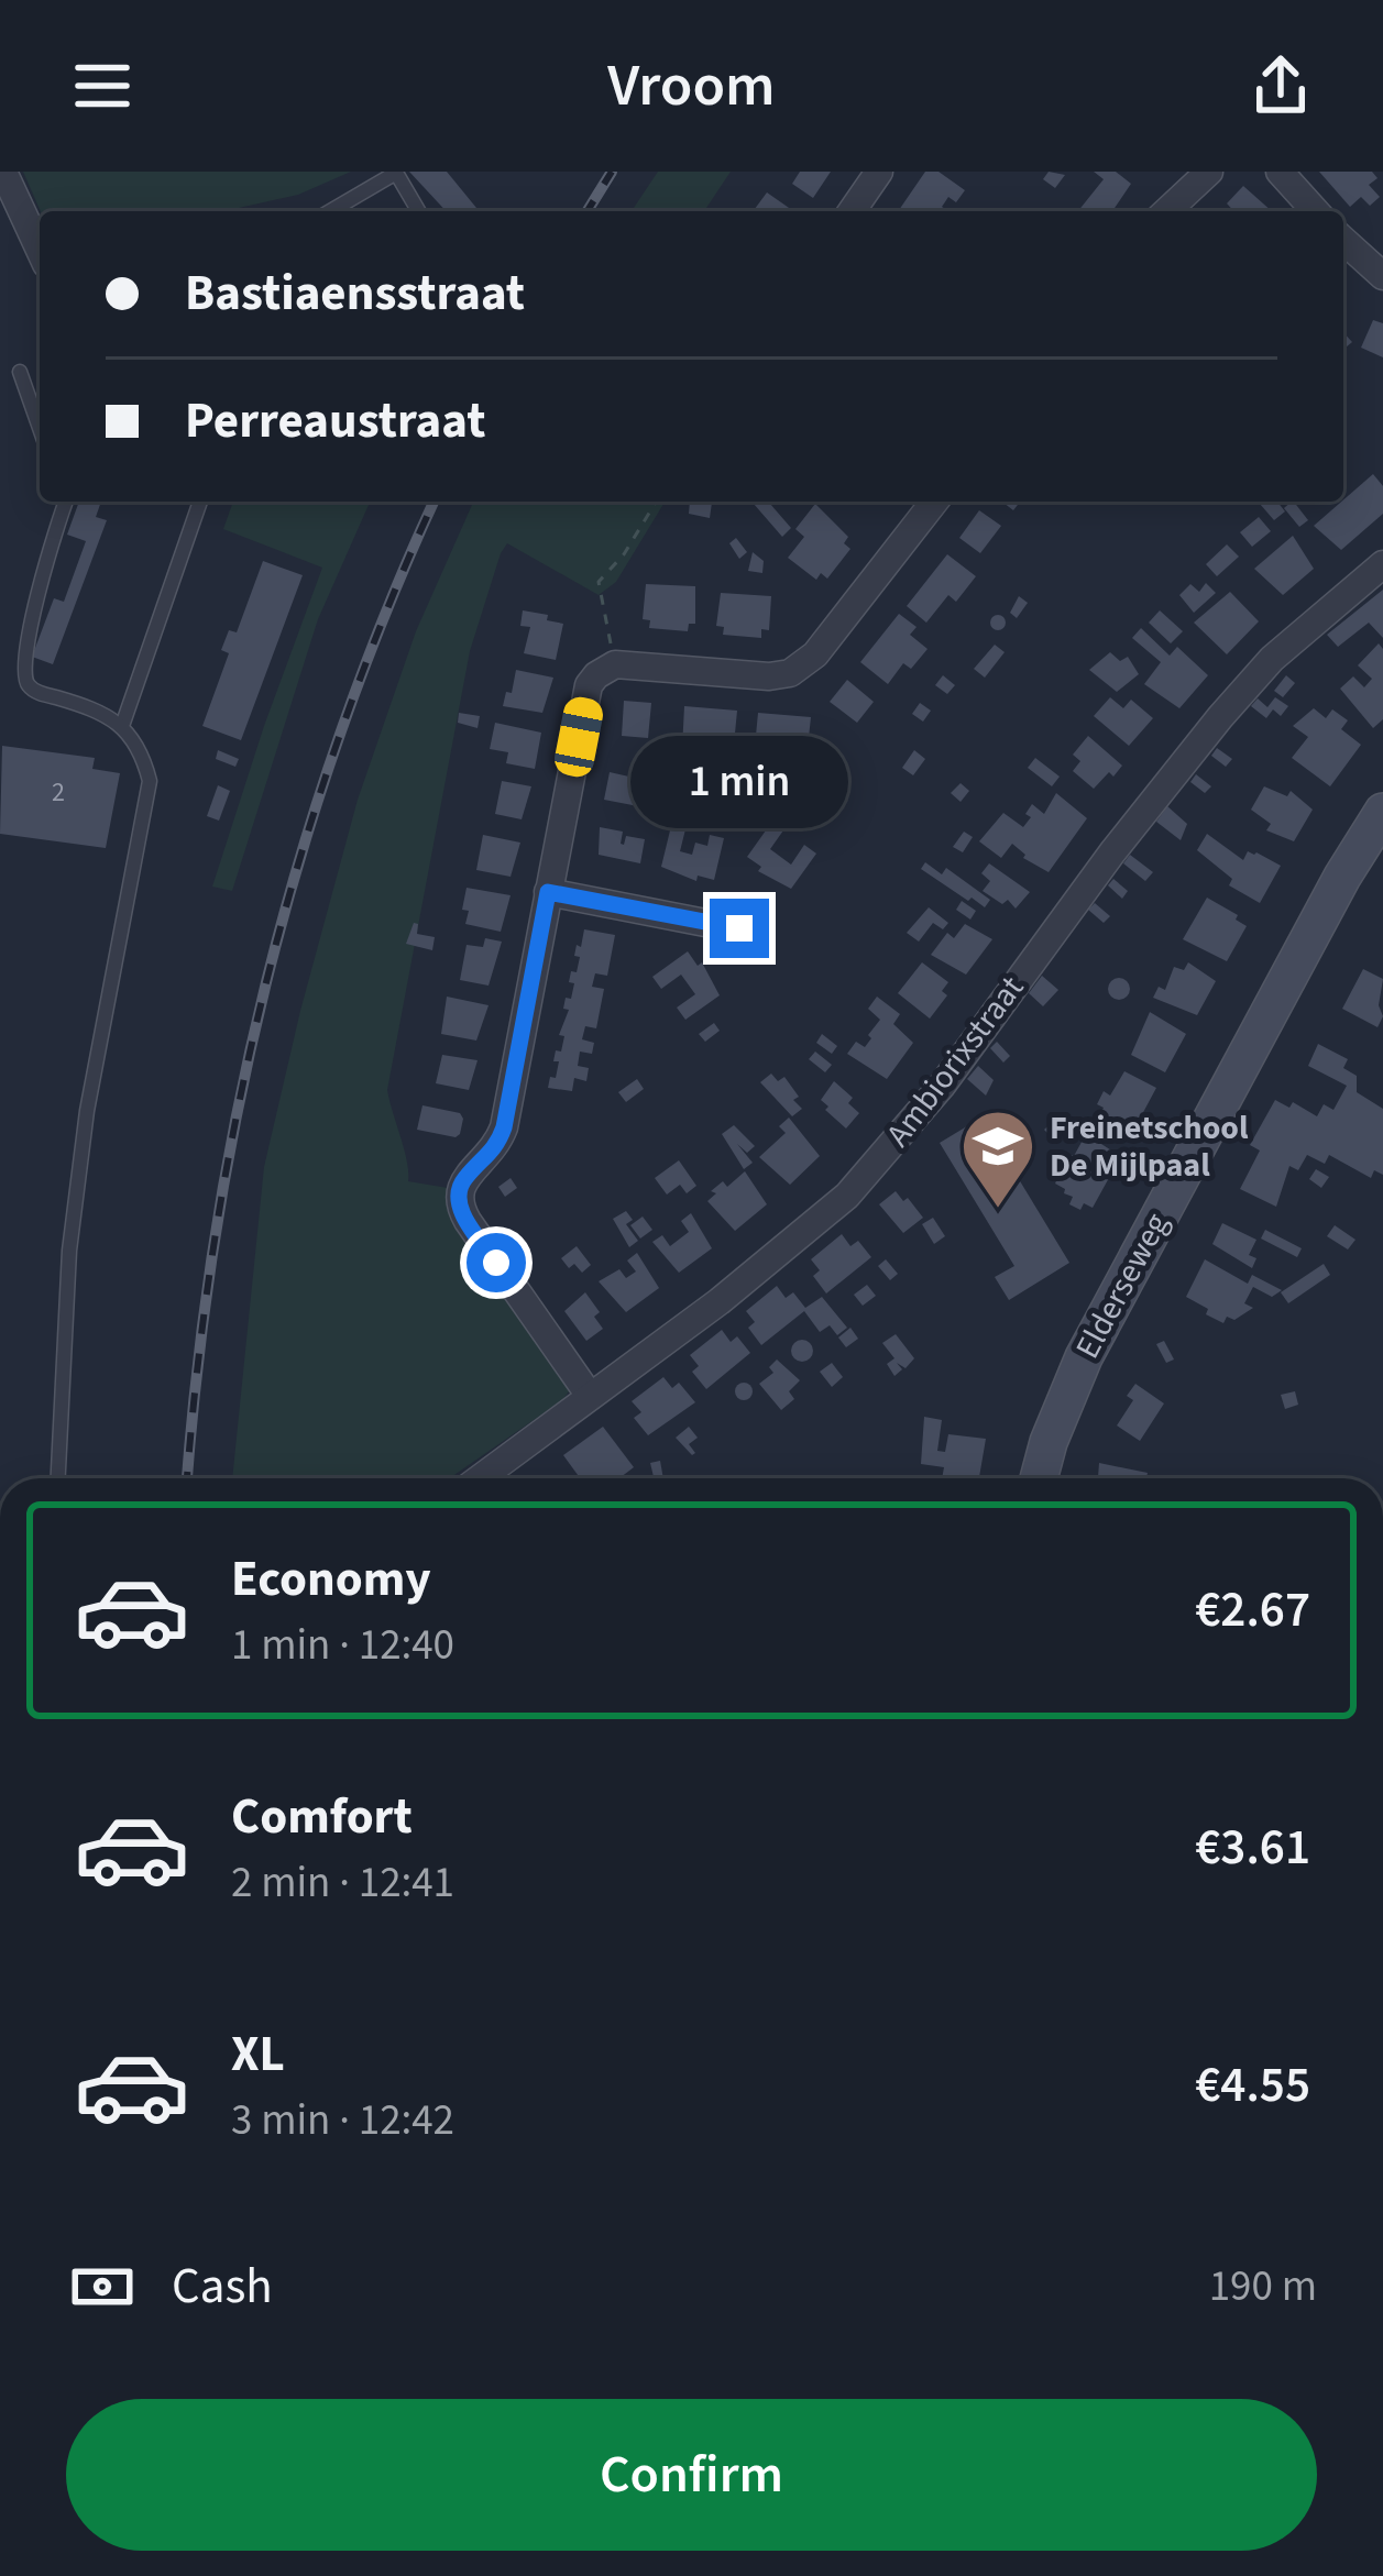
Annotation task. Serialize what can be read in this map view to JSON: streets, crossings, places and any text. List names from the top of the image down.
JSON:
{
  "streets": {
    "main road": ["Elderseweg"],
    "street": ["Ambiorixstraat"]
  },
  "places": {
    "school or university": ["Freinetschool De Mijlpaal"]
  },
  "house_numbers": ["2"],
  "page": {
    "header": "Vroom",
    "banner": ["Bastiaensstraat", "Perreaustraat"],
    "bubble": "1 min",
    "list": [
      {
        "name": "Economy",
        "note": "1 min · 12:40",
        "value": "€2.67"
      },
      {
        "name": "Comfort",
        "note": "2 min · 12:41",
        "value": "€3.61"
      },
      {
        "name": "XL",
        "note": "3 min · 12:42",
        "value": "€4.55"
      }
    ],
    "pay": ["Cash", "190 m"],
    "buttons": "Confirm"
  }
}
